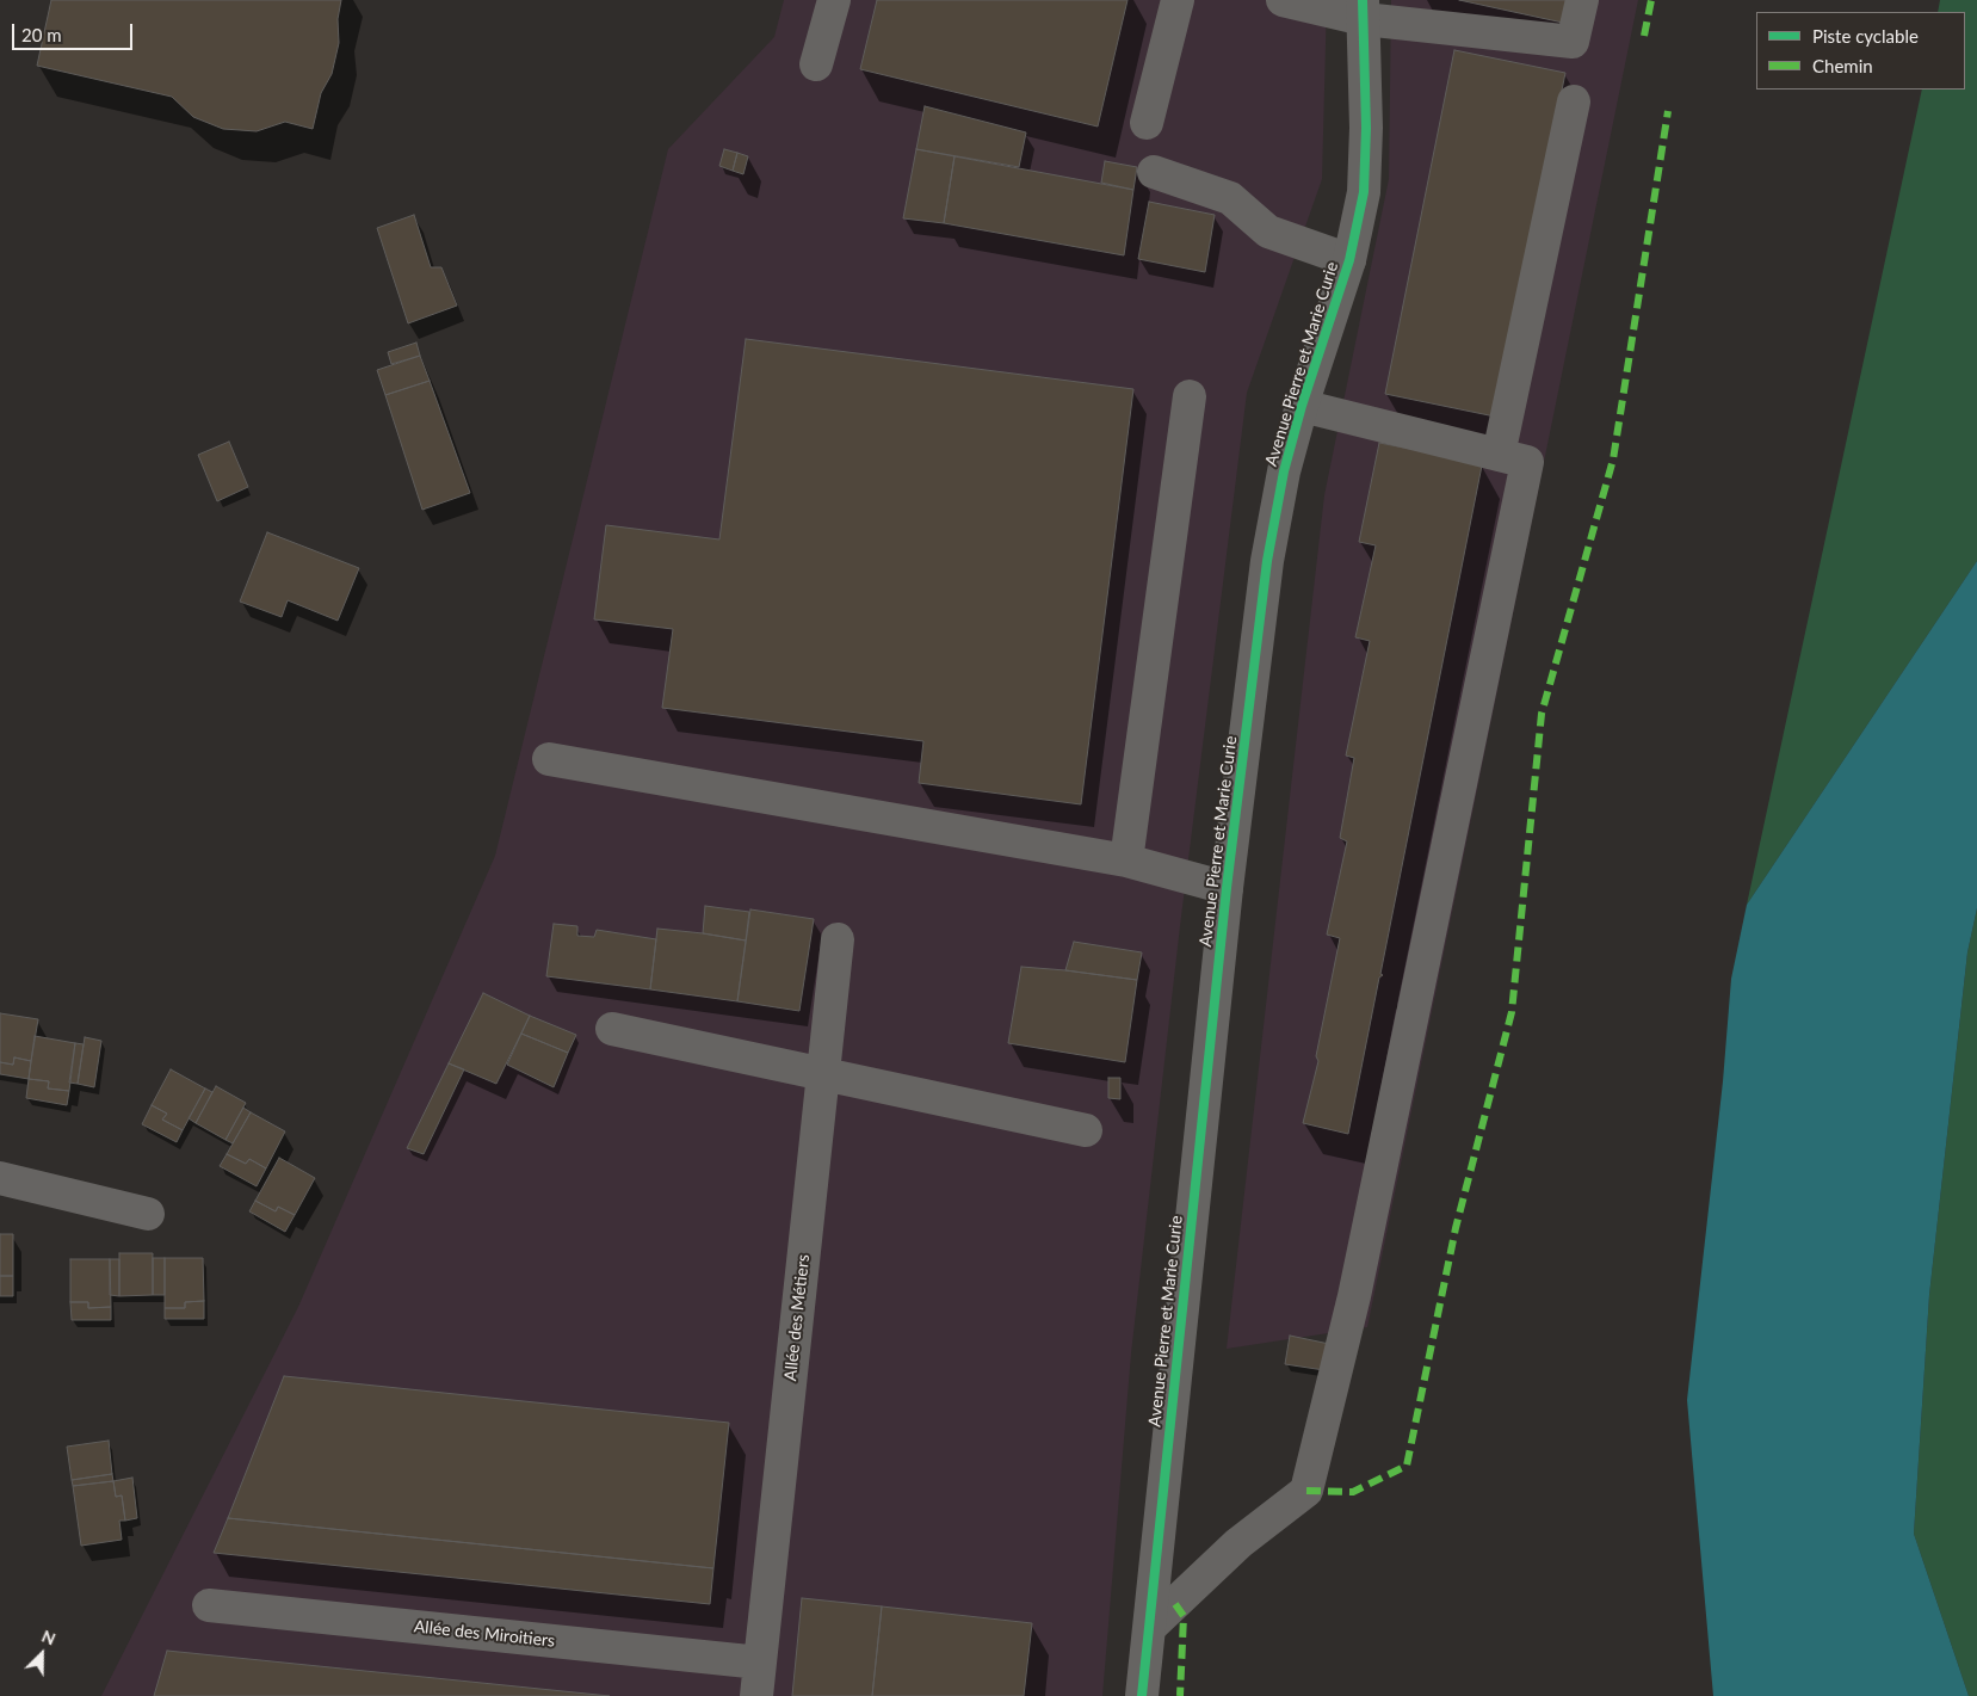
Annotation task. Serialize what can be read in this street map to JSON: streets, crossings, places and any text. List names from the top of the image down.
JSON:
{
  "streets": {
    "main road": ["Avenue Pierre et Marie Curie", "Allée des Métiers", "Allée des Miroitiers"]
  },
  "crossings": [
    ["Allée des Métiers", "Allée des Miroitiers"]
  ],
  "legend": ["Piste cyclable", "Chemin"],
  "scale_bar": "20 m",
  "north": "top right"
}
